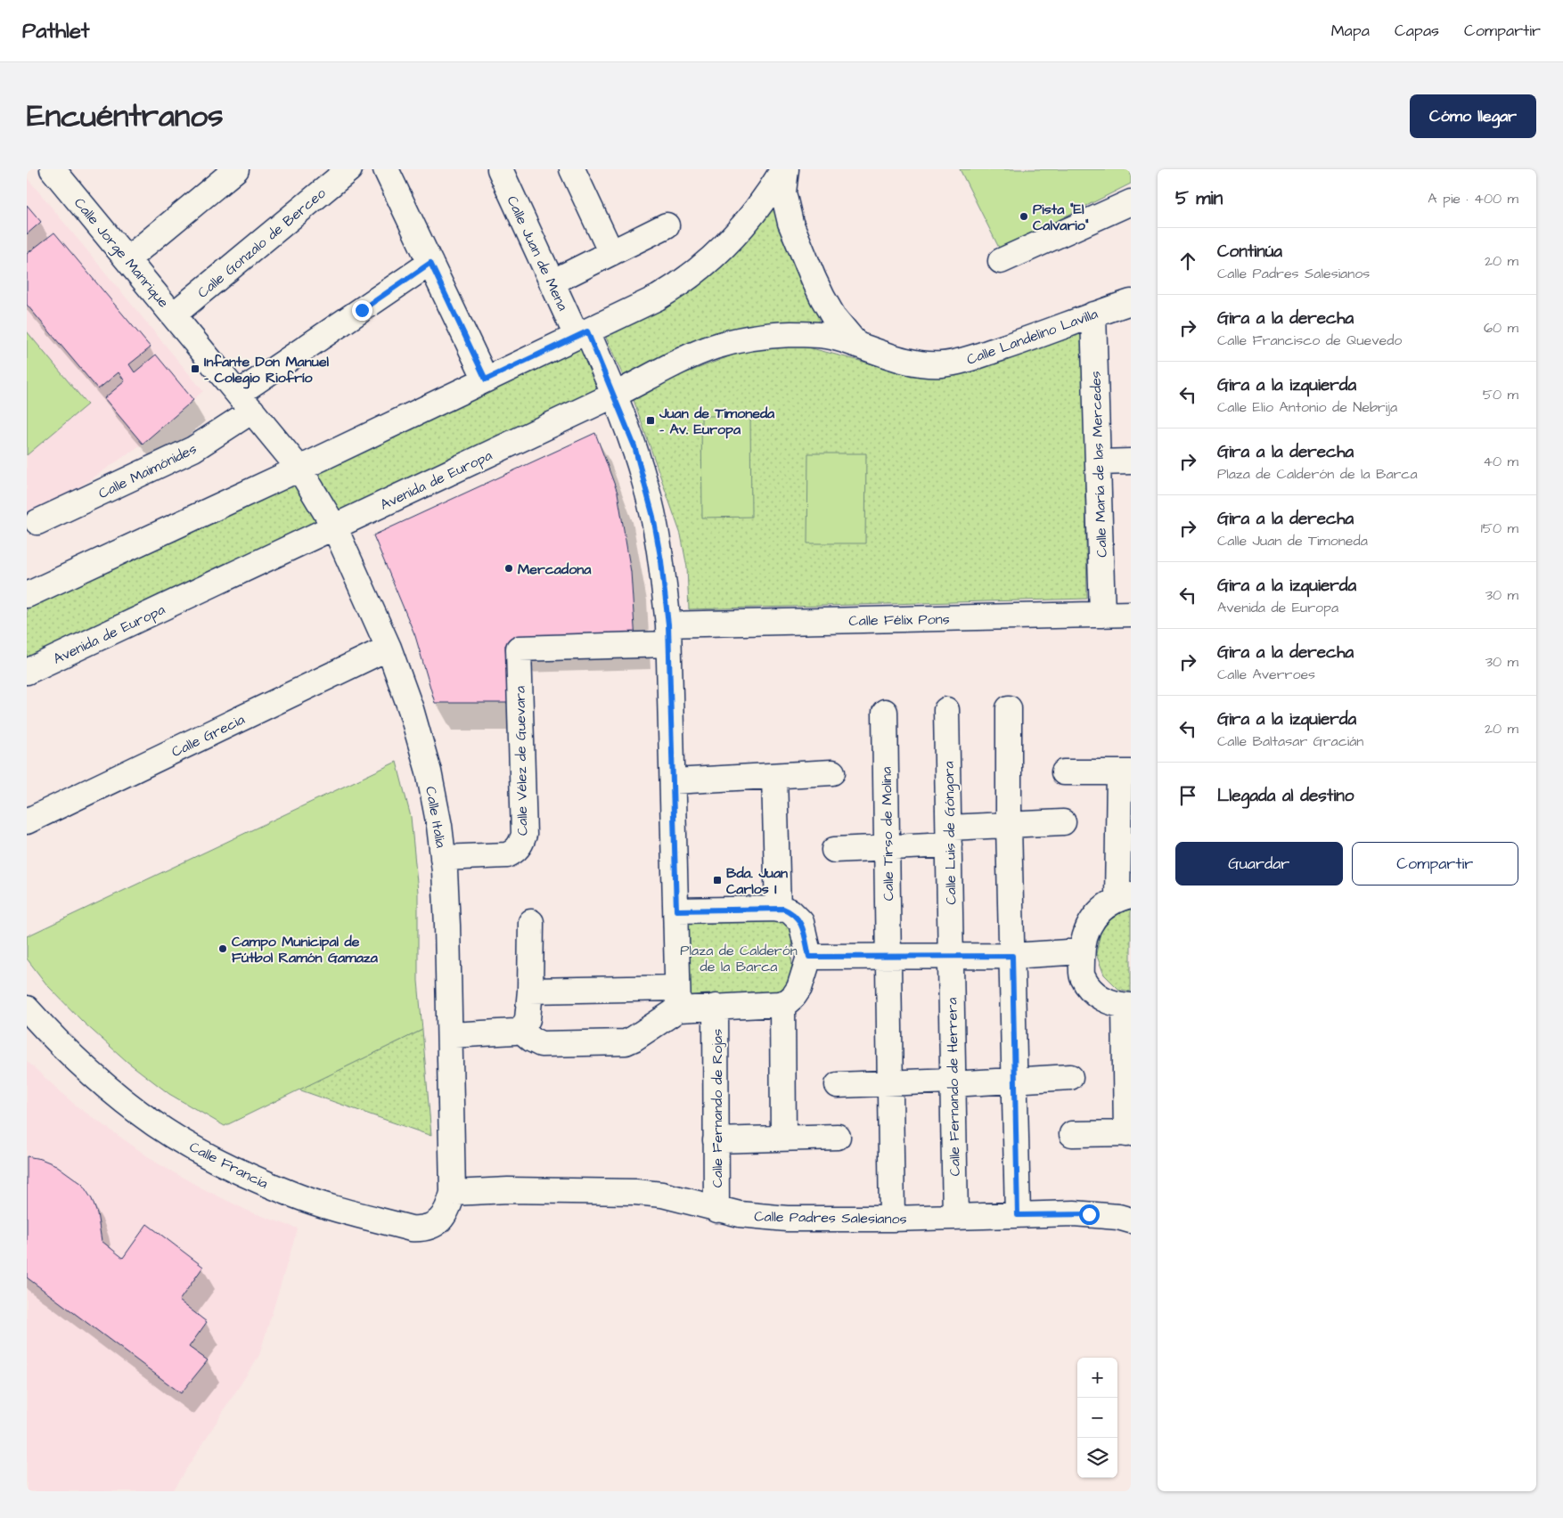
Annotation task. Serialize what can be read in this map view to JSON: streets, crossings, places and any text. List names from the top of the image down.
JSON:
{
  "streets": {
    "street": [
      "Calle Gonzalo de Berceo",
      "Calle Jorge Manrique",
      "Calle Juan de Mena",
      "Calle Landelino Lavilla",
      "Calle María de las Mercedes",
      "Calle Maimónides",
      "Avenida de Europa",
      "Calle Félix Pons",
      "Calle Grecia",
      "Calle Vélez de Guevara",
      "Calle Italia",
      "Calle Luis de Góngora",
      "Calle Tirso de Molina",
      "Calle Fernando de Herrera",
      "Calle Fernando de Rojas",
      "Calle Francia",
      "Calle Padres Salesianos"
    ]
  },
  "crossings": [
    ["Calle Gonzalo de Berceo", "Calle Jorge Manrique"],
    ["Calle Jorge Manrique", "Calle Maimónides"],
    ["Calle Jorge Manrique", "Calle Italia"],
    ["Calle Juan de Mena", "Avenida de Europa"],
    ["Calle Juan de Mena", "Calle Félix Pons"],
    ["Calle Landelino Lavilla", "Calle María de las Mercedes"],
    ["Calle Landelino Lavilla", "Avenida de Europa"],
    ["Calle María de las Mercedes", "Calle Félix Pons"],
    ["Calle Maimónides", "Calle Italia"],
    ["Avenida de Europa", "Calle Italia"],
    ["Calle Félix Pons", "Calle Vélez de Guevara"],
    ["Calle Grecia", "Calle Italia"],
    ["Calle Vélez de Guevara", "Calle Italia"],
    ["Calle Italia", "Calle Francia"],
    ["Calle Italia", "Calle Padres Salesianos"],
    ["Calle Luis de Góngora", "Calle Fernando de Herrera"],
    ["Calle Tirso de Molina", "Calle Padres Salesianos"],
    ["Calle Fernando de Herrera", "Calle Padres Salesianos"],
    ["Calle Fernando de Rojas", "Calle Padres Salesianos"],
    ["Calle Francia", "Calle Padres Salesianos"]
  ],
  "parks": ["Plaza de Calderón de la Barca"],
  "places": {
    "other": ["Pista \"El Calvario\"", "Mercadona", "Campo Municipal de Fútbol Ramón Gamaza"],
    "transit": ["Infante Don Manuel - Colegio Riofrío", "Juan de Timoneda - Av. Europa", "Bda. Juan Carlos I"]
  },
  "page": {
    "header": "Pathlet",
    "nav": ["Mapa", "Capas", "Compartir"],
    "title": "Encuéntranos",
    "buttons": [
      "Cómo llegar",
      ["Guardar", "Compartir"]
    ],
    "heading": ["5 min", "A pie · 400 m"],
    "list": [
      ["Continúa", "Calle Padres Salesianos", "20 m"],
      ["Gira a la derecha", "Calle Francisco de Quevedo", "60 m"],
      ["Gira a la izquierda", "Calle Elio Antonio de Nebrija", "50 m"],
      ["Gira a la derecha", "Plaza de Calderón de la Barca", "40 m"],
      ["Gira a la derecha", "Calle Juan de Timoneda", "150 m"],
      ["Gira a la izquierda", "Avenida de Europa", "30 m"],
      ["Gira a la derecha", "Calle Averroes", "30 m"],
      ["Gira a la izquierda", "Calle Baltasar Gracián", "20 m"],
      "Llegada al destino"
    ],
    "map_buttons": ["+", "−"]
  }
}
